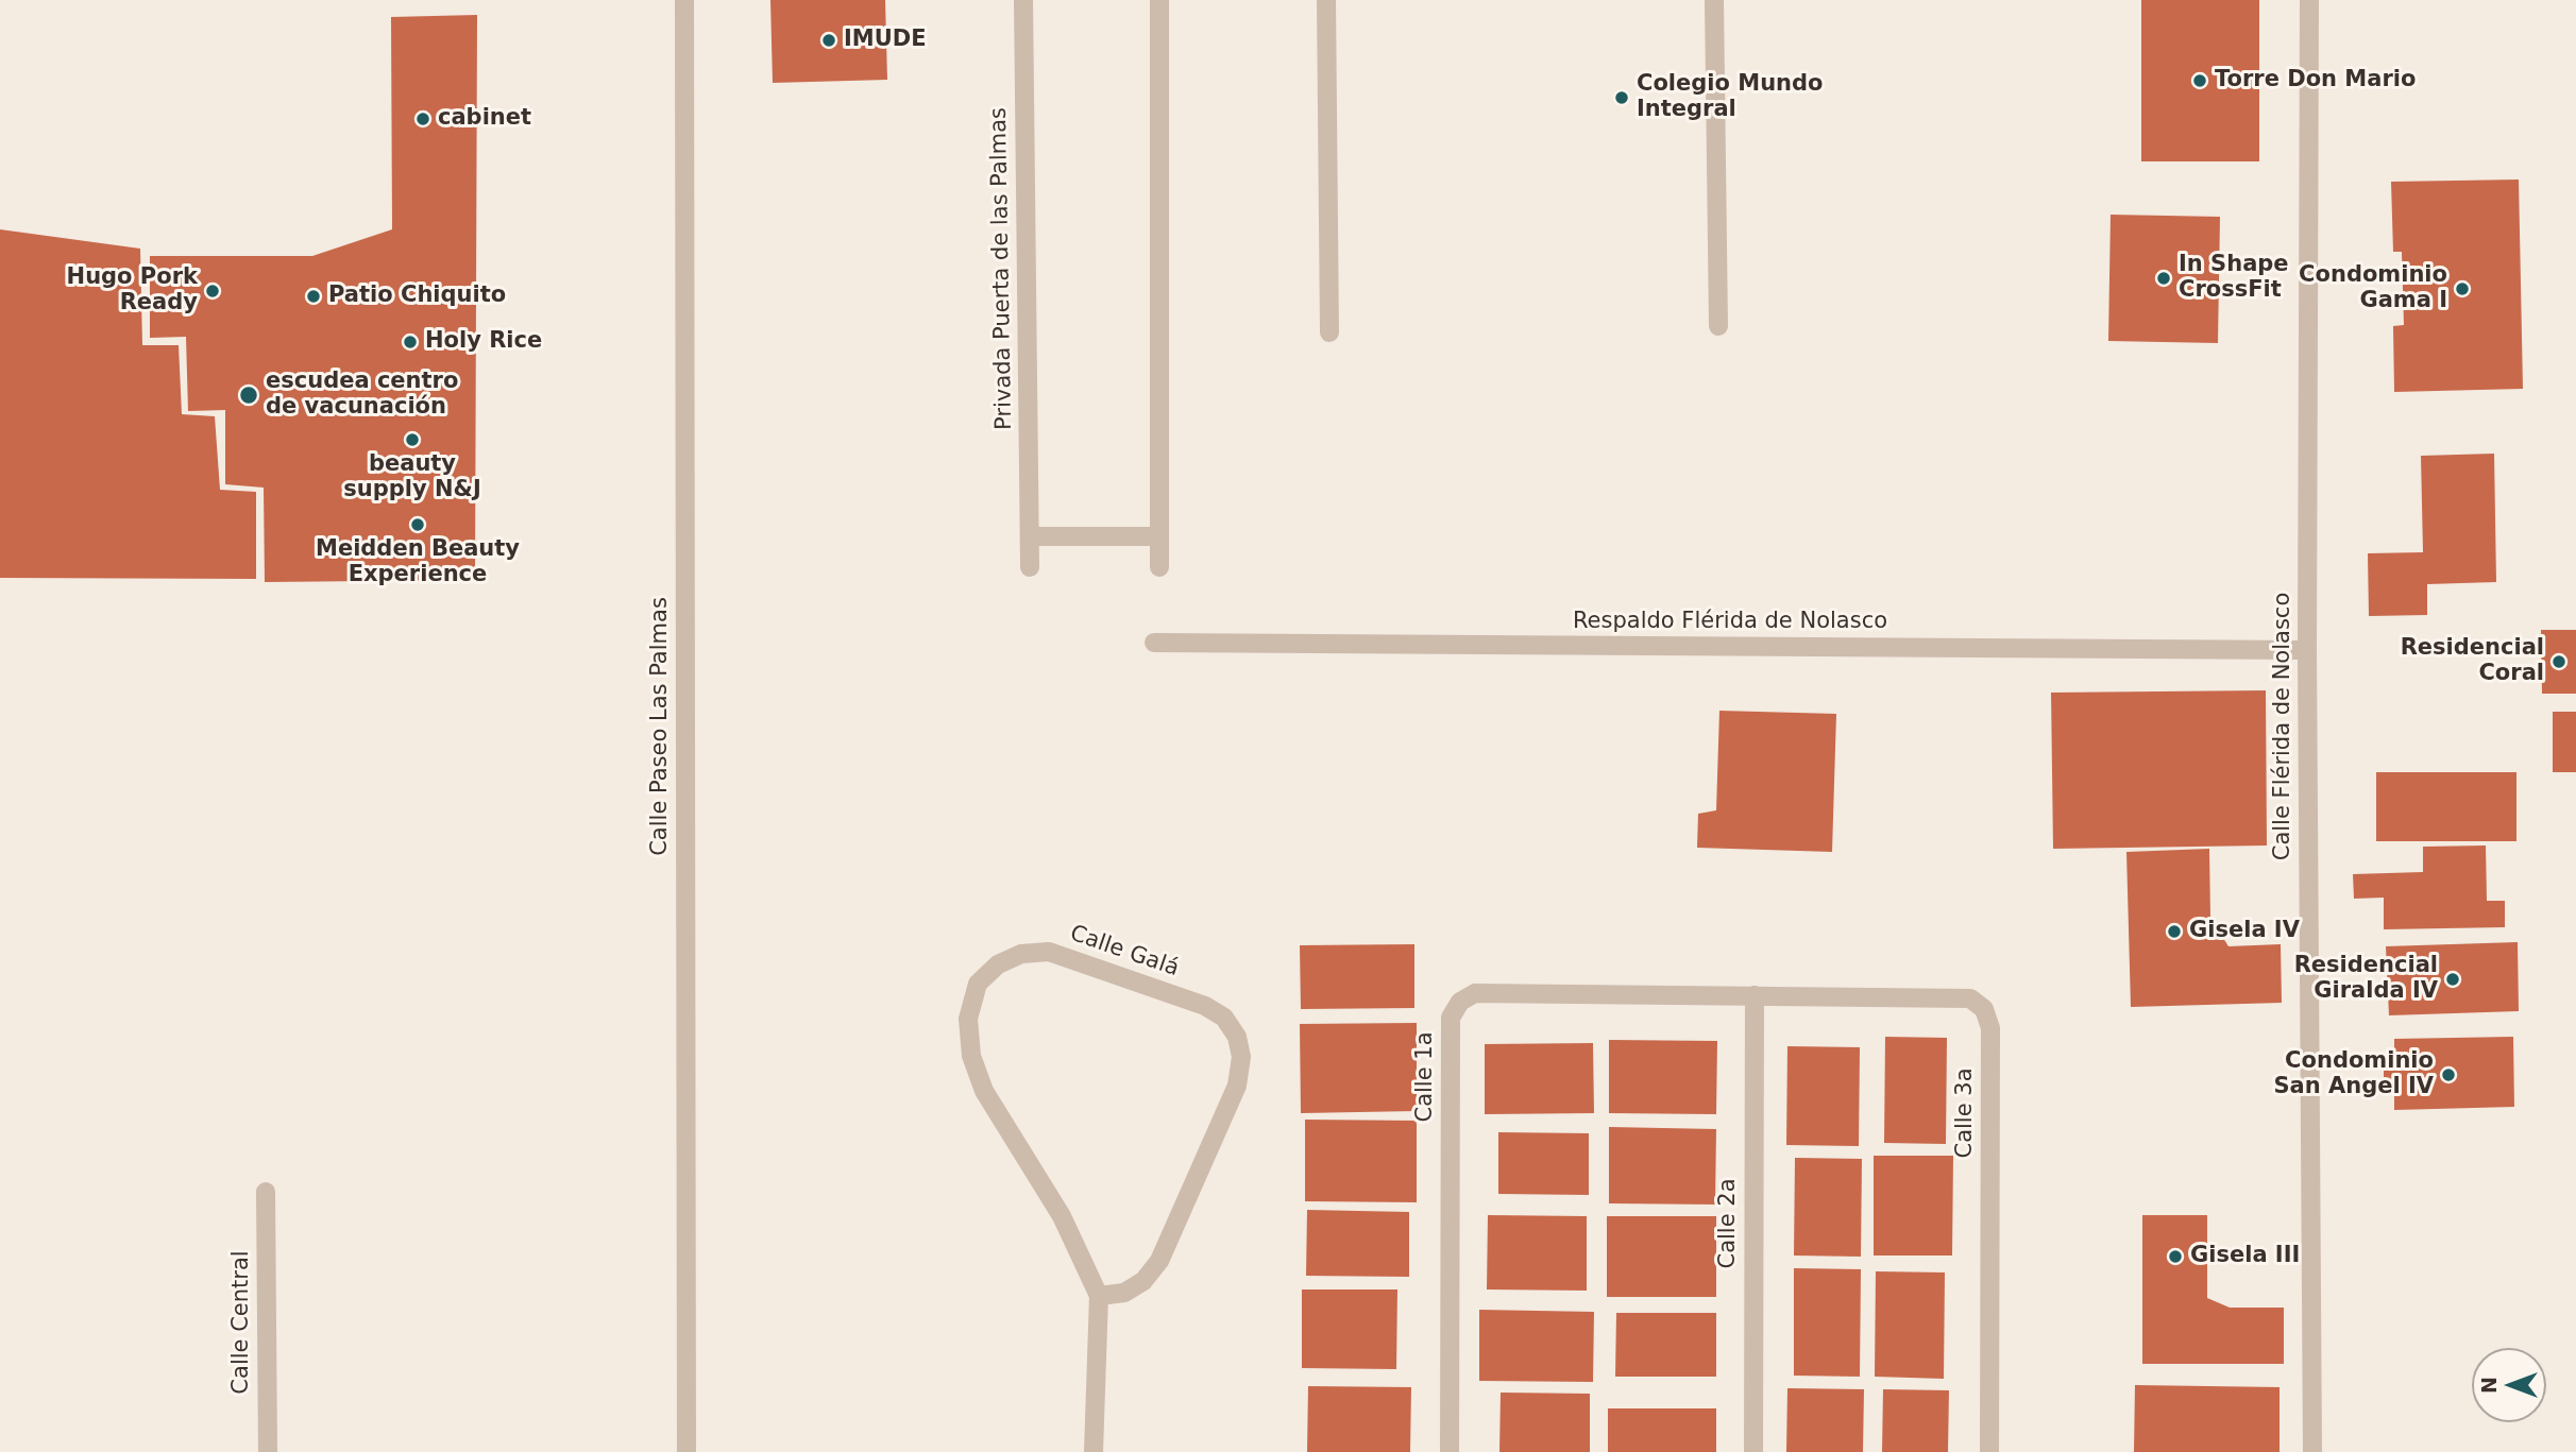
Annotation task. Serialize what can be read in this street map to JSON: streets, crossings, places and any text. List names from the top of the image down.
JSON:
{
  "streets": {
    "street": [
      "Privada Puerta de las Palmas",
      "Respaldo Flérida de Nolasco",
      "Calle Paseo Las Palmas",
      "Calle Flérida de Nolasco",
      "Calle Galá",
      "Calle 1a",
      "Calle 3a",
      "Calle 2a",
      "Calle Central"
    ]
  },
  "crossings": [
    ["Respaldo Flérida de Nolasco", "Calle Flérida de Nolasco"],
    ["Calle 1a", "Calle 3a"],
    ["Calle 1a", "Calle 2a"],
    ["Calle 3a", "Calle 2a"]
  ],
  "places": [
    "IMUDE",
    "Torre Don Mario",
    "Colegio Mundo Integral",
    "cabinet",
    "In Shape CrossFit",
    "Condominio Gama I",
    "Hugo Pork Ready",
    "Patio Chiquito",
    "Holy Rice",
    "escudea centro de vacunación",
    "beauty supply N&J",
    "Meidden Beauty Experience",
    "Residencial Coral",
    "Gisela IV",
    "Residencial Giralda IV",
    "Condominio San Angel IV",
    "Gisela III"
  ],
  "north": "left"
}
